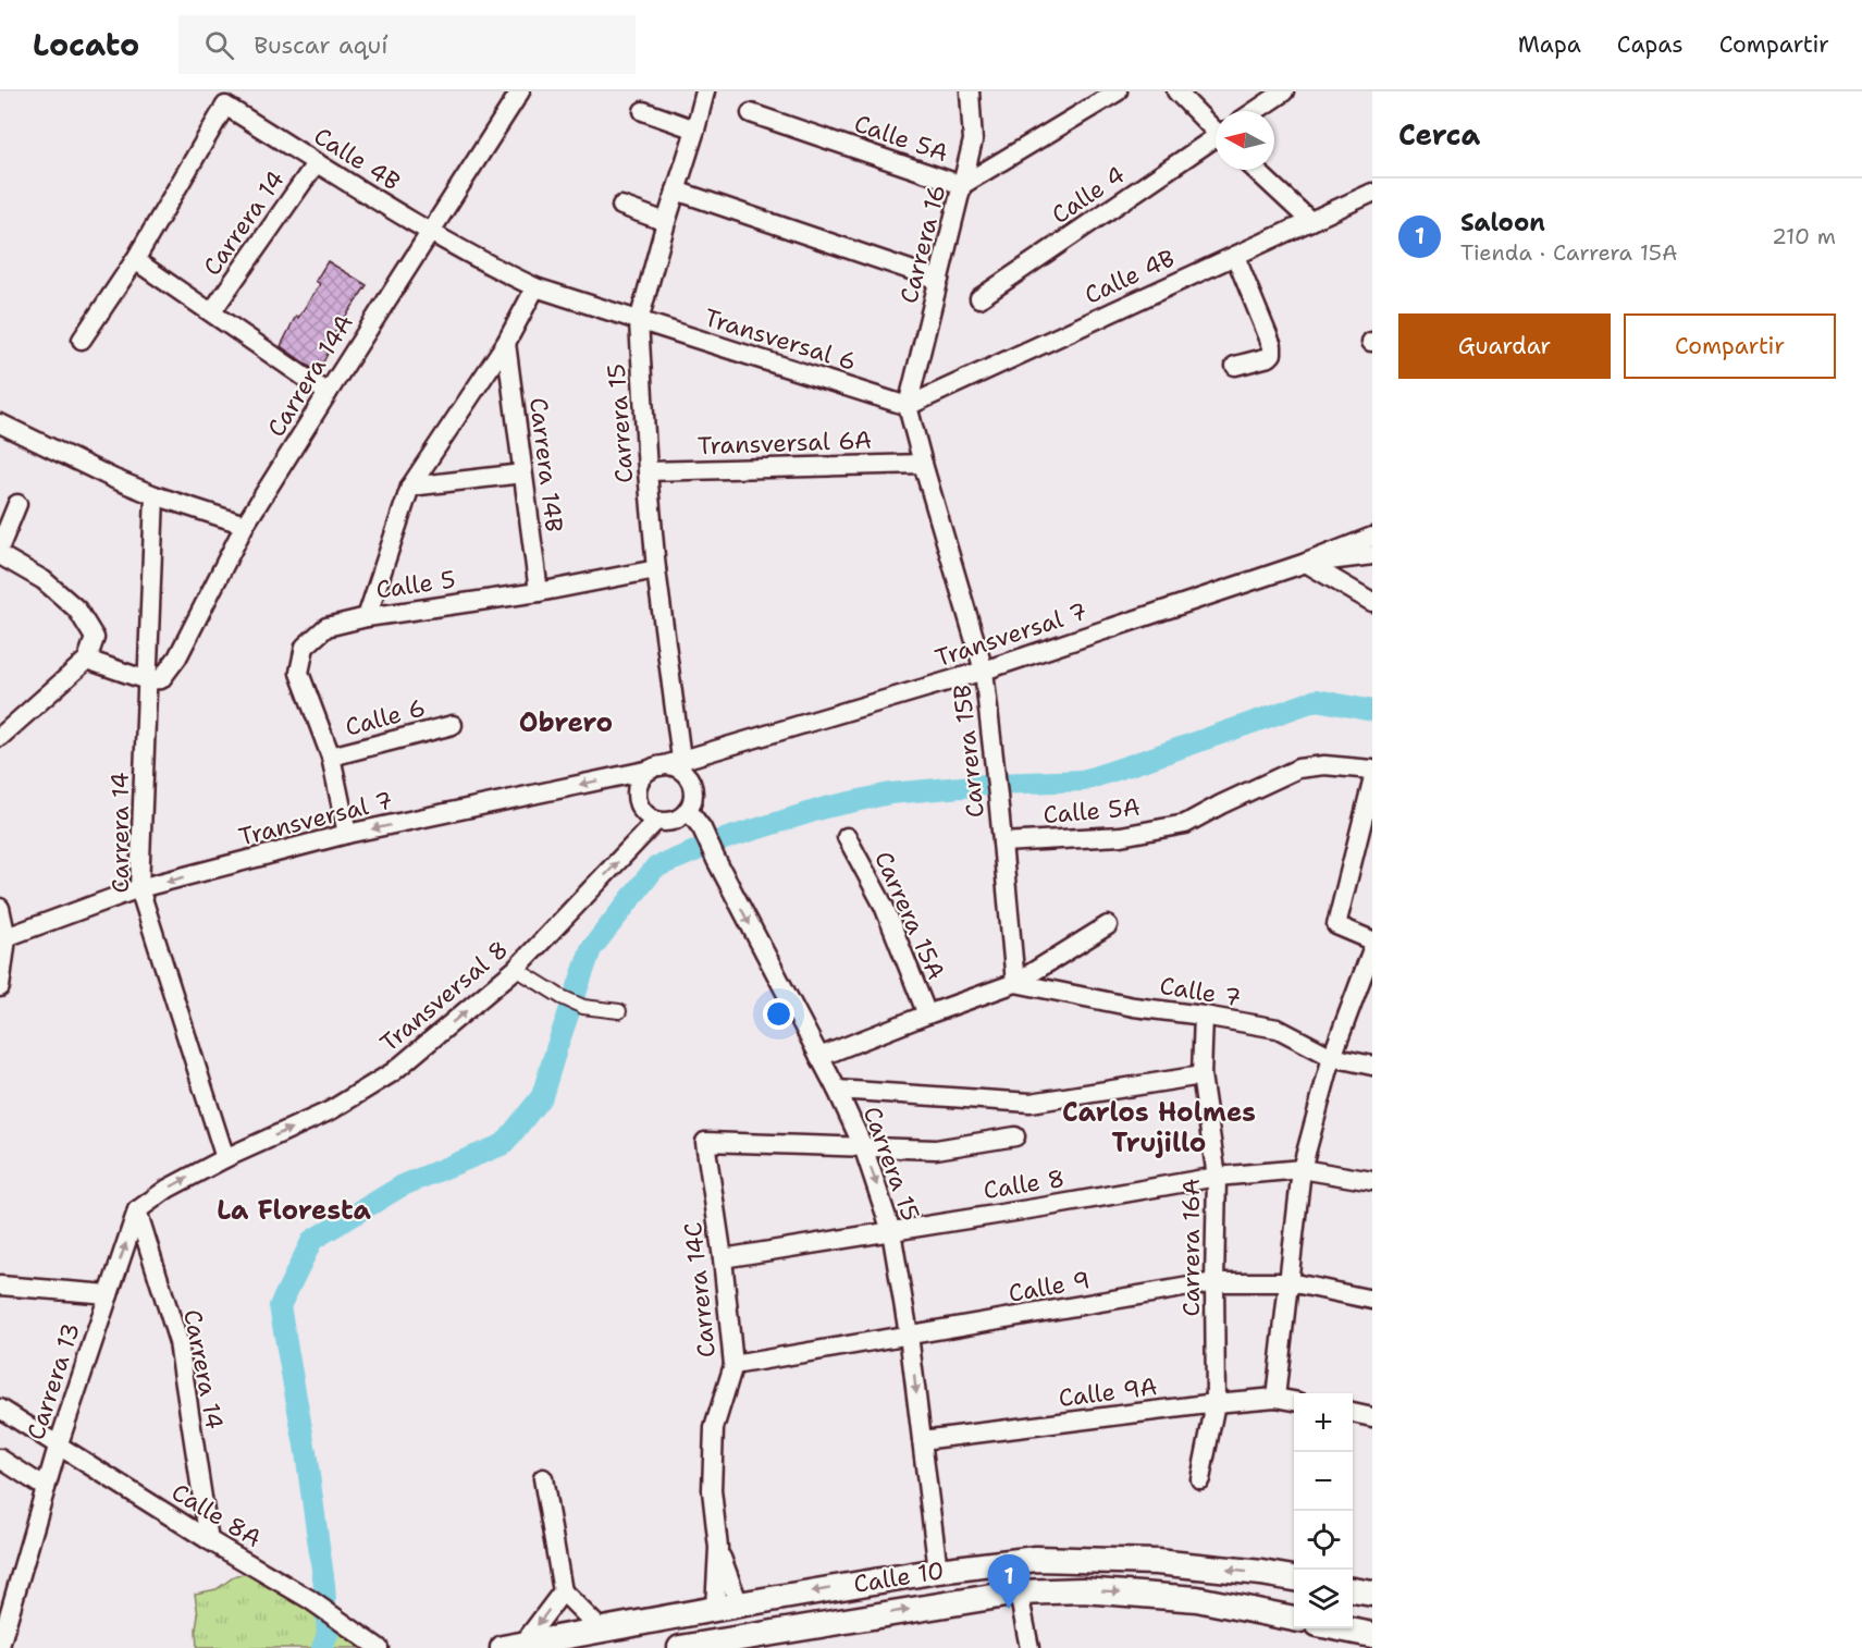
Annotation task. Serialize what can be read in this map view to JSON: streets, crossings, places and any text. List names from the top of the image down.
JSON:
{
  "streets": {
    "main road": ["Calle 10"],
    "street": [
      "Calle 5A",
      "Calle 4B",
      "Calle 4",
      "Carrera 14",
      "Carrera 16",
      "Transversal 6",
      "Carrera 14A",
      "Carrera 15",
      "Transversal 6A",
      "Carrera 14B",
      "Calle 5",
      "Transversal 7",
      "Calle 6",
      "Carrera 15B",
      "Carrera 15A",
      "Calle 7",
      "Transversal 8",
      "Calle 8",
      "Carrera 16A",
      "Calle 9",
      "Carrera 14C",
      "Carrera 13",
      "Calle 9A",
      "Calle 8A"
    ]
  },
  "crossings": [
    ["Calle 5A", "Carrera 16"],
    ["Calle 5A", "Carrera 15B"],
    ["Calle 4B", "Carrera 14"],
    ["Calle 4B", "Carrera 16"],
    ["Calle 4B", "Transversal 6"],
    ["Calle 4B", "Carrera 14A"],
    ["Calle 4B", "Carrera 15B"],
    ["Carrera 14", "Carrera 14A"],
    ["Carrera 14", "Transversal 7"],
    ["Carrera 14", "Transversal 8"],
    ["Carrera 14", "Carrera 13"],
    ["Carrera 14", "Calle 8A"],
    ["Carrera 16", "Transversal 6"],
    ["Carrera 16", "Carrera 15B"],
    ["Transversal 6", "Carrera 15"],
    ["Transversal 6", "Carrera 15B"],
    ["Carrera 15", "Transversal 6A"],
    ["Carrera 15", "Calle 5"],
    ["Carrera 15", "Transversal 7"],
    ["Carrera 15", "Transversal 8"],
    ["Carrera 15", "Calle 8"],
    ["Carrera 15", "Calle 9"],
    ["Carrera 15", "Carrera 14C"],
    ["Carrera 15", "Calle 9A"],
    ["Carrera 15", "Calle 10"],
    ["Transversal 6A", "Carrera 15B"],
    ["Carrera 14B", "Calle 5"],
    ["Calle 5", "Calle 6"],
    ["Transversal 7", "Carrera 15B"],
    ["Transversal 7", "Transversal 8"],
    ["Carrera 15B", "Calle 7"],
    ["Calle 7", "Carrera 16A"],
    ["Transversal 8", "Carrera 13"],
    ["Calle 8", "Carrera 16A"],
    ["Calle 8", "Carrera 14C"],
    ["Carrera 16A", "Calle 9"],
    ["Carrera 16A", "Calle 9A"],
    ["Calle 9", "Carrera 14C"],
    ["Carrera 14C", "Calle 10"],
    ["Carrera 13", "Calle 8A"]
  ],
  "one_way": ["Transversal 7", "Transversal 8"],
  "districts": ["Obrero", "Carlos Holmes Trujillo", "La Floresta"],
  "north": "left",
  "page": {
    "header": "Locato",
    "search": "Buscar aquí",
    "nav": ["Mapa", "Capas", "Compartir"],
    "heading": "Cerca",
    "list": [
      {
        "mark": "1",
        "name": "Saloon",
        "note": "Tienda · Carrera 15A",
        "value": "210 m"
      }
    ],
    "buttons": ["Guardar", "Compartir"],
    "map_buttons": ["+", "−"],
    "pins": "1"
  }
}
